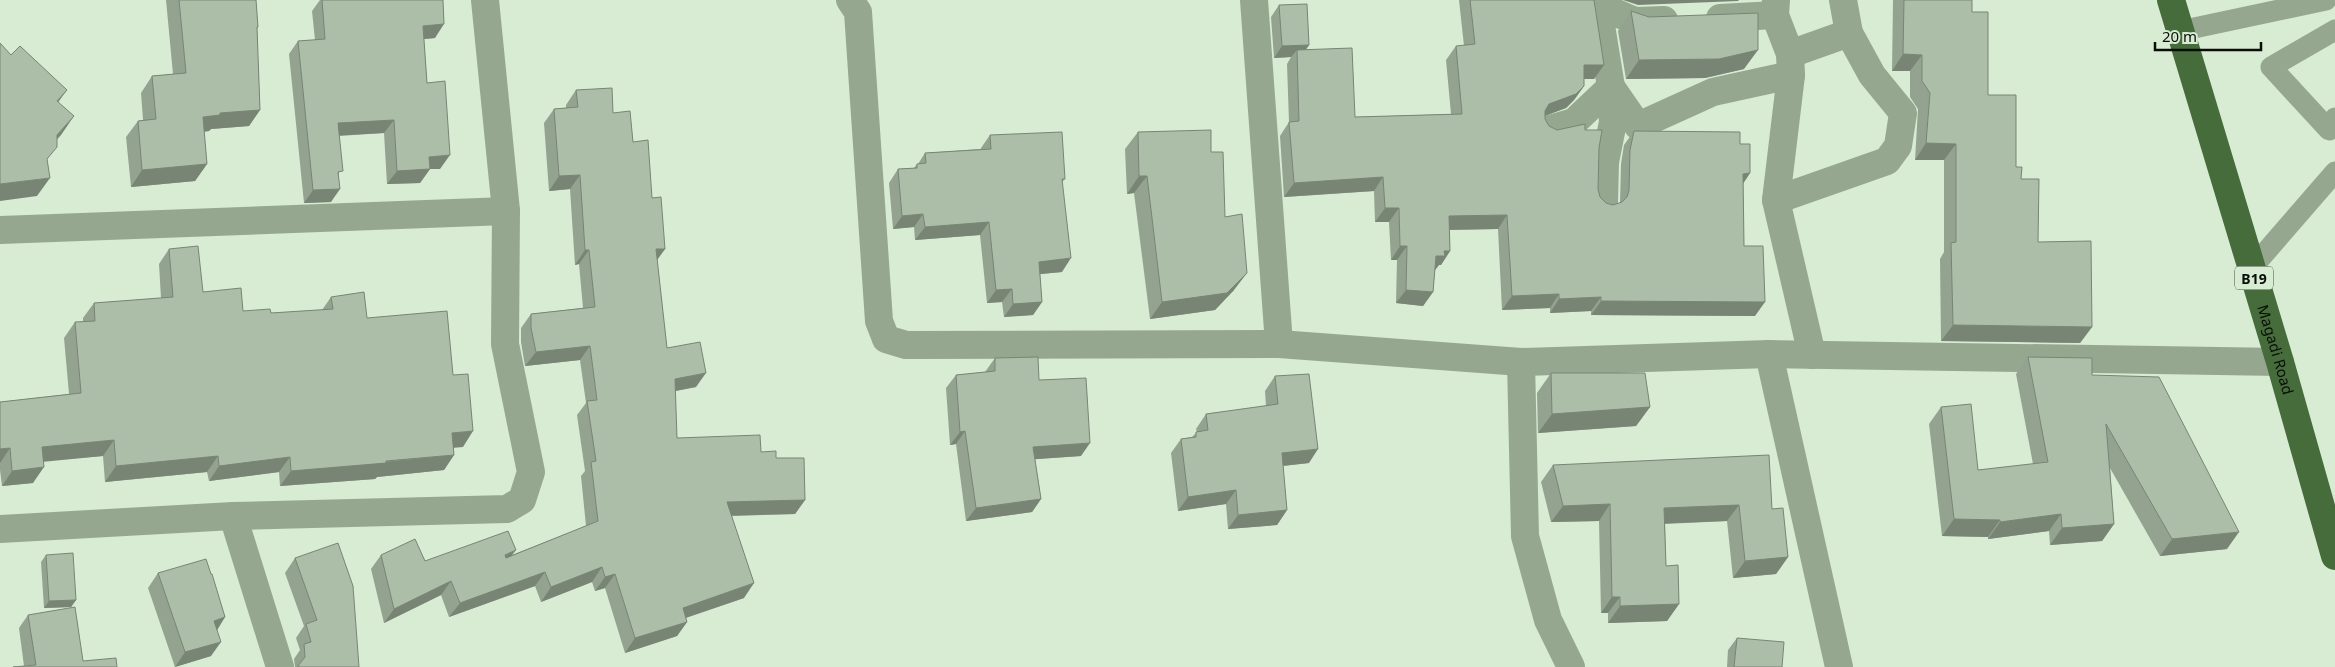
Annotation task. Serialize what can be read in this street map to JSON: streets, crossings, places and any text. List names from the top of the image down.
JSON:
{
  "streets": {
    "highway": ["B19", "Magadi Road"]
  },
  "scale_bar": "20 m"
}
